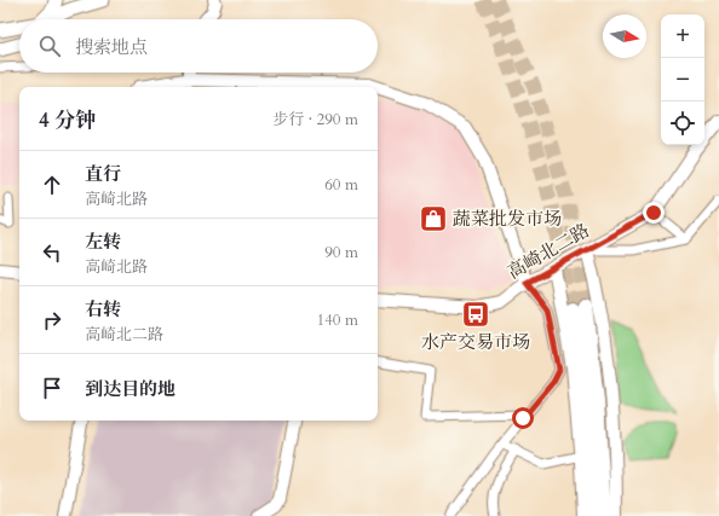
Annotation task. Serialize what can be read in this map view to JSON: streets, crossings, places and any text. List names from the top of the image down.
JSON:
{
  "streets": {
    "street": ["高崎北二路"]
  },
  "places": {
    "shop": ["蔬菜批发市场"],
    "bus stop": ["水产交易市场"]
  },
  "north": "right",
  "page": {
    "map_buttons": ["+", "−"],
    "search": "搜索地点",
    "heading": ["4 分钟", "步行 · 290 m"],
    "list": [
      ["直行", "高崎北路", "60 m"],
      ["左转", "高崎北路", "90 m"],
      ["右转", "高崎北二路", "140 m"],
      "到达目的地"
    ]
  }
}
